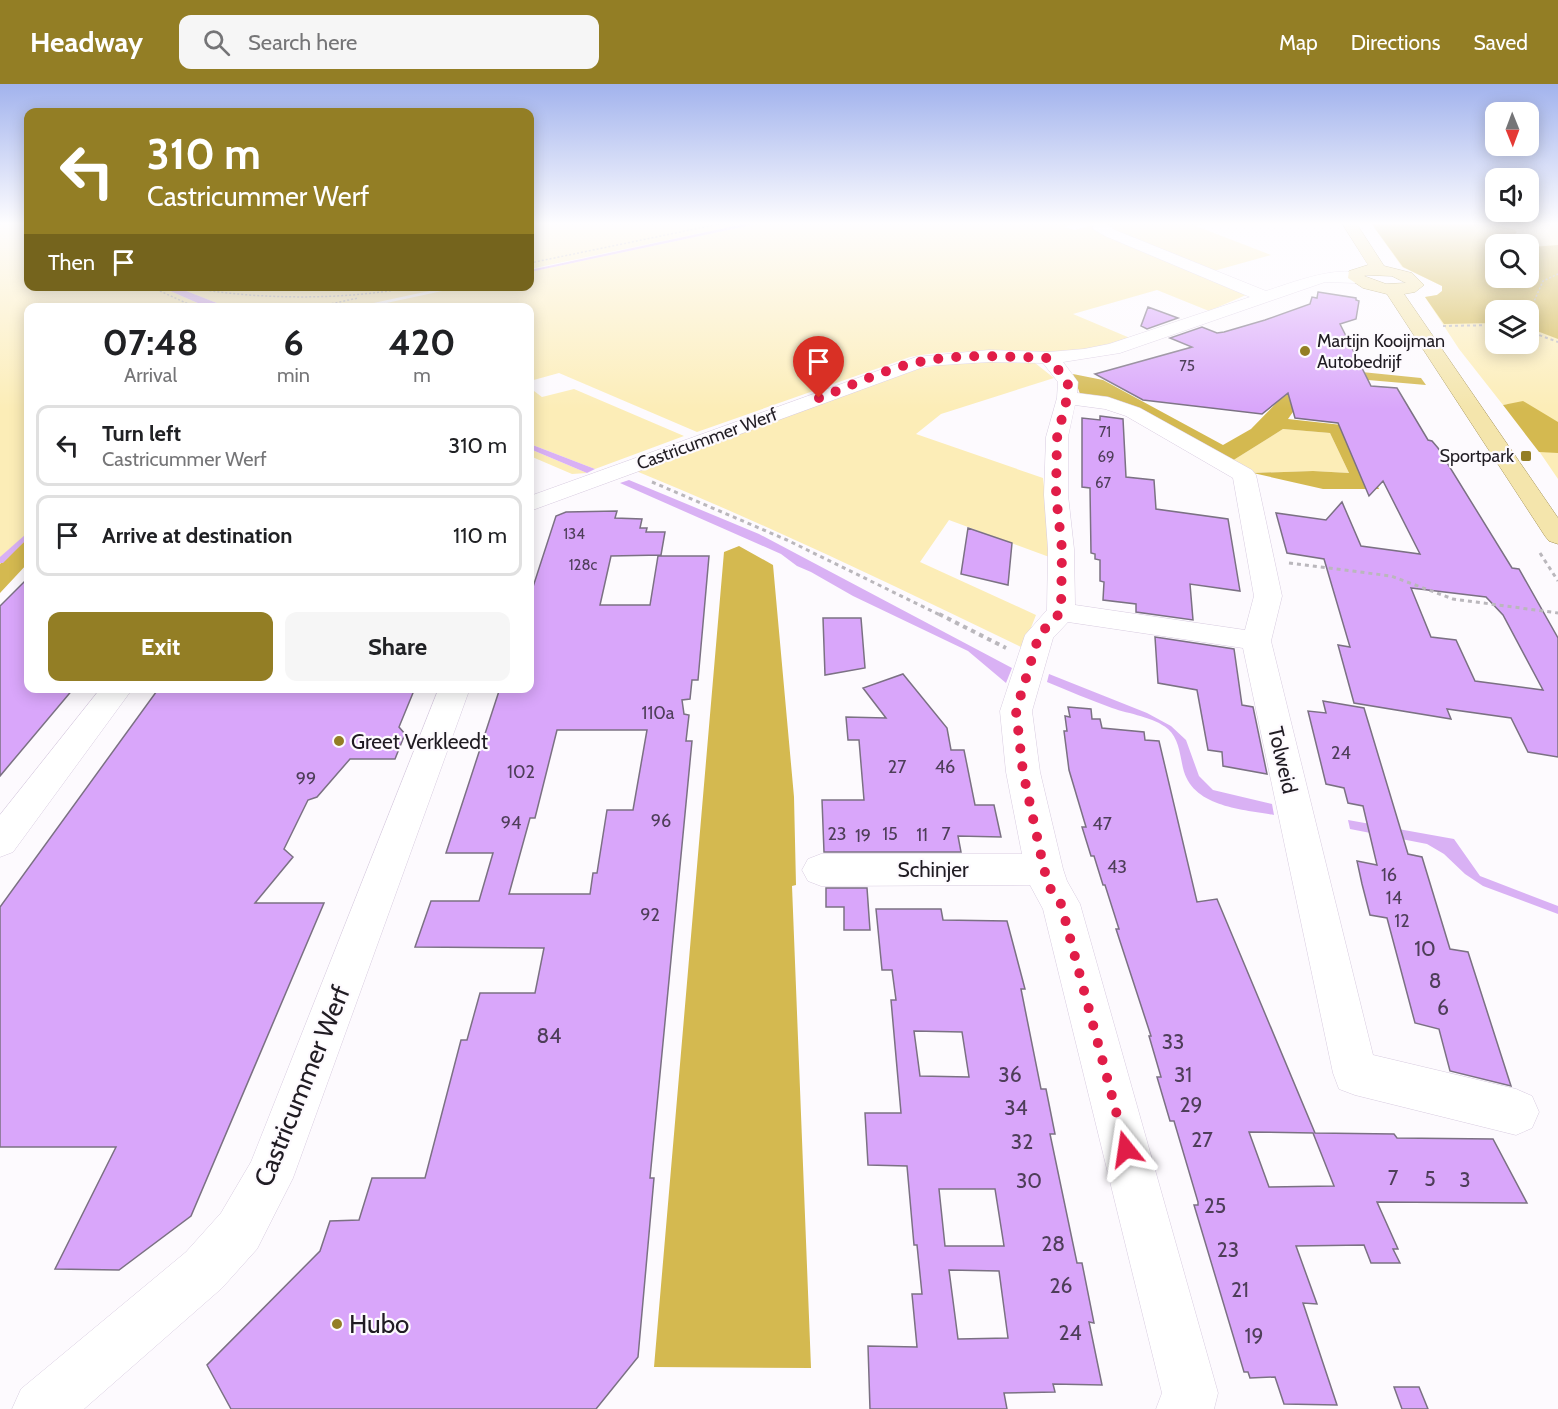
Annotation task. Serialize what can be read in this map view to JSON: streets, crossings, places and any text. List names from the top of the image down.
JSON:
{
  "streets": {
    "street": ["Castricummer Werf", "Tolweid", "Schinjer"]
  },
  "places": {
    "other": ["Martijn Kooijman Autobedrijf", "Greet Verkleedt", "Hubo"],
    "transit": ["Sportpark"]
  },
  "house_numbers": [
    "75",
    "71",
    "69",
    "67",
    "134",
    "128c",
    "110a",
    "24",
    "27",
    "46",
    "102",
    "99",
    "96",
    "94",
    "47",
    "23",
    "15",
    "7",
    "11",
    "19",
    "43",
    "16",
    "14",
    "92",
    "12",
    "10",
    "8",
    "6",
    "84",
    "33",
    "36",
    "31",
    "29",
    "34",
    "27",
    "32",
    "7",
    "5",
    "3",
    "30",
    "25",
    "28",
    "23",
    "26",
    "21",
    "24",
    "19"
  ],
  "north": "bottom",
  "page": {
    "header": "Headway",
    "search": "Search here",
    "nav": ["Map", "Directions", "Saved"],
    "turn": ["310 m", "Castricummer Werf"],
    "then": "Then",
    "eta": [
      "07:48",
      "Arrival",
      "6",
      "min",
      "420",
      "m"
    ],
    "list": [
      {
        "name": "Turn left",
        "note": "Castricummer Werf",
        "value": "310 m"
      },
      {
        "name": "Arrive at destination",
        "value": "110 m"
      }
    ],
    "buttons": ["Exit", "Share"]
  }
}
